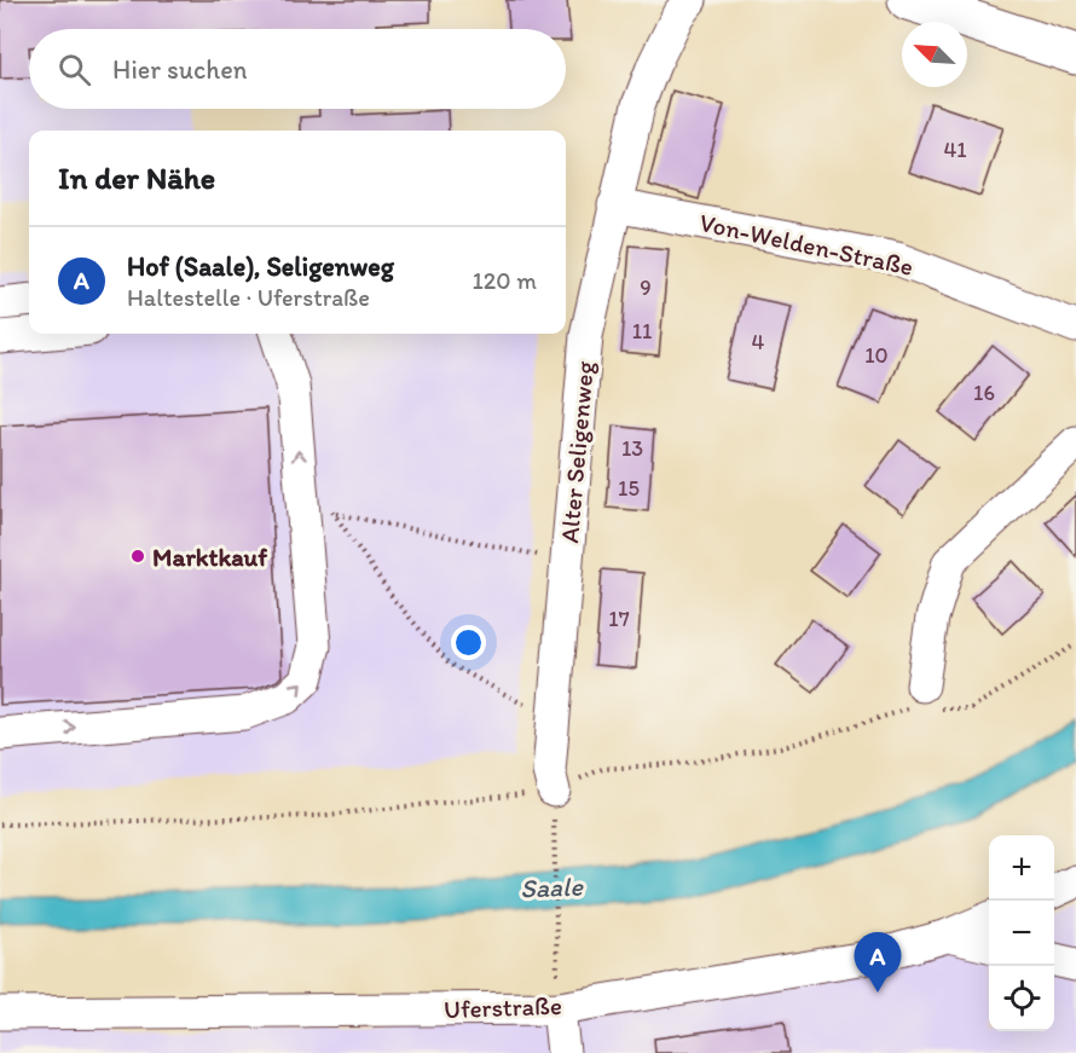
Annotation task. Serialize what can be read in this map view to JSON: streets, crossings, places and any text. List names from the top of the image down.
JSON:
{
  "streets": {
    "street": ["Von-Welden-Straße", "Alter Seligenweg", "Uferstraße"]
  },
  "crossings": [
    ["Von-Welden-Straße", "Alter Seligenweg"]
  ],
  "water": ["Saale"],
  "places": ["Marktkauf"],
  "house_numbers": [
    "41",
    "9",
    "11",
    "4",
    "10",
    "16",
    "13",
    "15",
    "17"
  ],
  "north": "top left",
  "page": {
    "search": "Hier suchen",
    "heading": "In der Nähe",
    "list": [
      {
        "mark": "A",
        "name": "Hof (Saale), Seligenweg",
        "note": "Haltestelle · Uferstraße",
        "value": "120 m"
      }
    ],
    "map_buttons": ["+", "−"],
    "pins": "A"
  }
}
